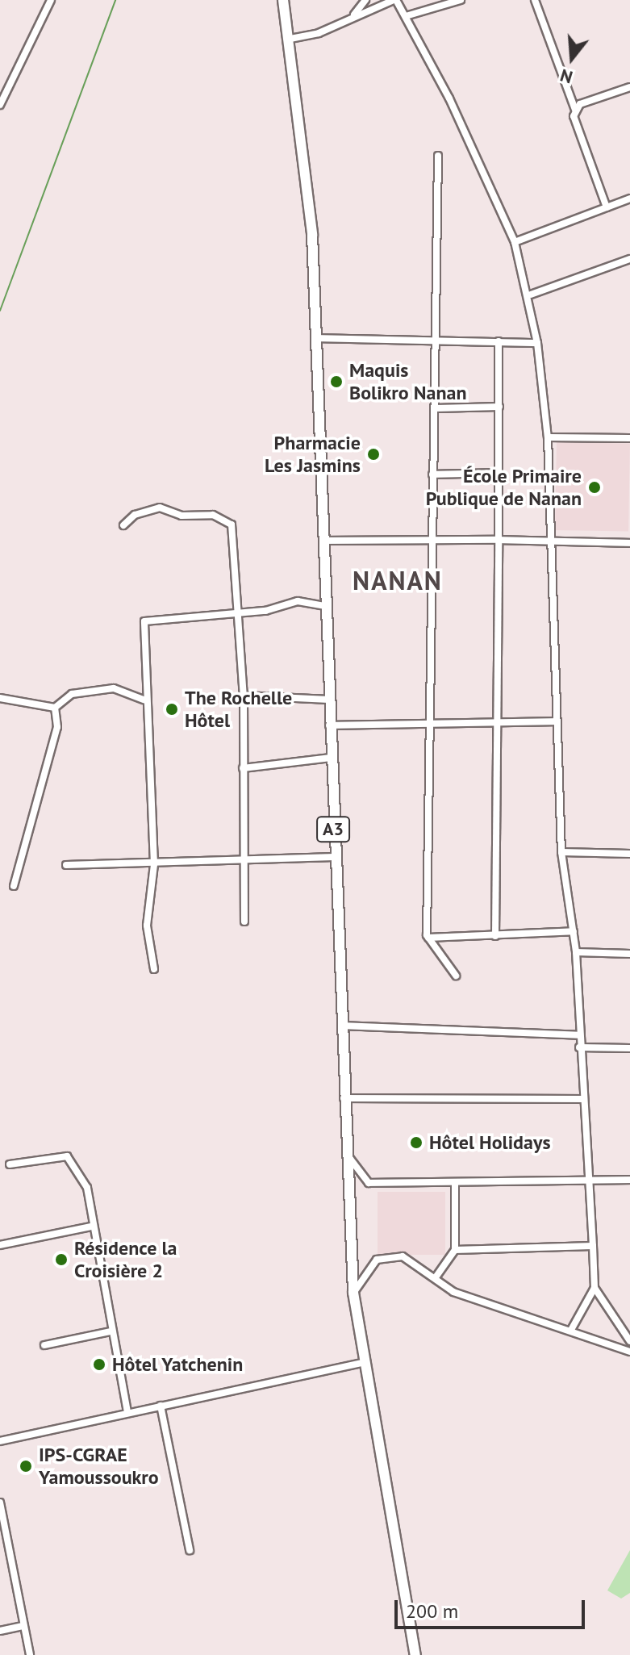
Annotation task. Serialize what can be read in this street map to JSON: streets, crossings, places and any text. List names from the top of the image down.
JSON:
{
  "streets": {
    "highway": ["A3"]
  },
  "districts": ["NANAN"],
  "places": [
    "Maquis Bolikro Nanan",
    "Pharmacie Les Jasmins",
    "École Primaire Publique de Nanan",
    "The Rochelle Hôtel",
    "Hôtel Holidays",
    "Résidence la Croisière 2",
    "Hôtel Yatchenin",
    "IPS-CGRAE Yamoussoukro"
  ],
  "scale_bar": "200 m",
  "north": "bottom"
}
